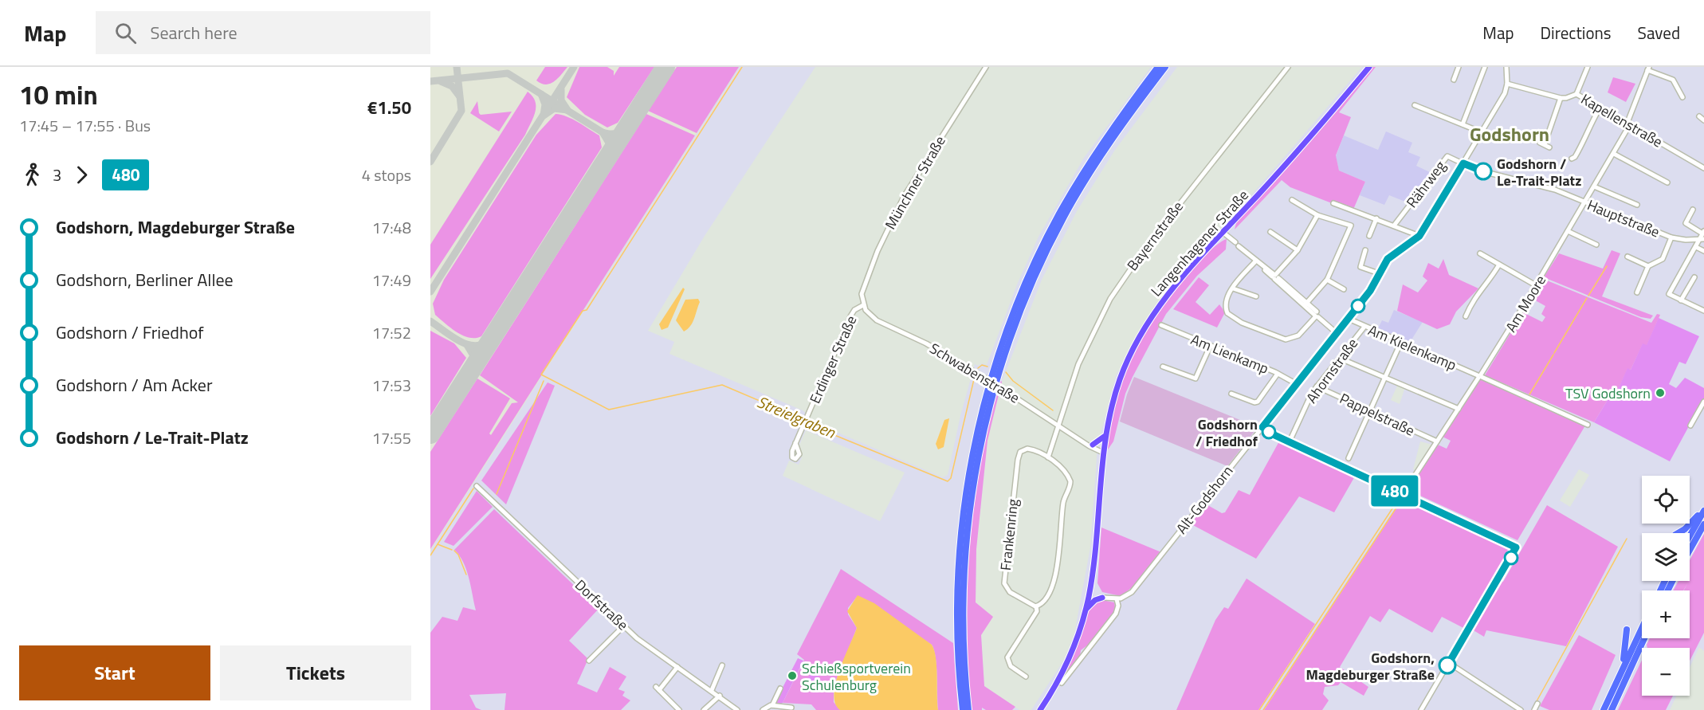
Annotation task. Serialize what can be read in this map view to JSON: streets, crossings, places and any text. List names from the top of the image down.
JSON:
{
  "streets": {
    "main road": ["Langenhagener Straße"],
    "street": [
      "Kapellenstraße",
      "Münchner Straße",
      "Rährweg",
      "Hauptstraße",
      "Bayernstraße",
      "Am Moore",
      "Am Kielenkamp",
      "Am Lienkamp",
      "Erdinger Straße",
      "Ahornstraße",
      "Schwabenstraße",
      "Pappelstraße",
      "Alt-Godshorn",
      "Frankenring",
      "Dorfstraße"
    ]
  },
  "crossings": [
    ["Kapellenstraße", "Am Moore"],
    ["Kapellenstraße", "Alt-Godshorn"],
    ["Münchner Straße", "Erdinger Straße"],
    ["Münchner Straße", "Schwabenstraße"],
    ["Rährweg", "Hauptstraße"],
    ["Rährweg", "Alt-Godshorn"],
    ["Hauptstraße", "Am Moore"],
    ["Hauptstraße", "Alt-Godshorn"],
    ["Bayernstraße", "Schwabenstraße"],
    ["Langenhagener Straße", "Schwabenstraße"],
    ["Am Moore", "Am Kielenkamp"],
    ["Am Moore", "Pappelstraße"],
    ["Am Kielenkamp", "Ahornstraße"],
    ["Am Kielenkamp", "Alt-Godshorn"],
    ["Am Lienkamp", "Alt-Godshorn"],
    ["Erdinger Straße", "Schwabenstraße"],
    ["Ahornstraße", "Pappelstraße"]
  ],
  "districts": ["Godshorn"],
  "water": ["Streielgraben"],
  "places": [
    "Godshorn / Le-Trait-Platz",
    "TSV Godshorn",
    "Godshorn / Friedhof",
    "Godshorn, Magdeburger Straße",
    "Schießsportverein Schulenburg"
  ],
  "lines": ["bus line 480"],
  "page": {
    "header": "Map",
    "search": "Search here",
    "nav": ["Map", "Directions", "Saved"],
    "heading": ["10 min", "17:45 – 17:55 · Bus", "€1.50"],
    "on_map": "480",
    "legs": ["3", "480", "4 stops"],
    "list": [
      {
        "name": "Godshorn, Magdeburger Straße",
        "value": "17:48"
      },
      {
        "name": "Godshorn, Berliner Allee",
        "value": "17:49"
      },
      {
        "name": "Godshorn / Friedhof",
        "value": "17:52"
      },
      {
        "name": "Godshorn / Am Acker",
        "value": "17:53"
      },
      {
        "name": "Godshorn / Le-Trait-Platz",
        "value": "17:55"
      }
    ],
    "map_buttons": ["+", "−"],
    "buttons": ["Start", "Tickets"]
  }
}
